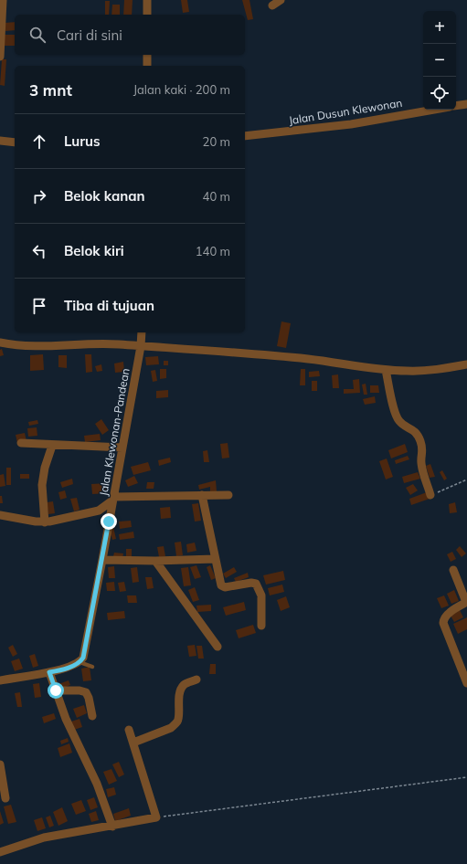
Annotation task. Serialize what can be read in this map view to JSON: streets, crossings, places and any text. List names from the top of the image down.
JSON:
{
  "streets": {
    "street": ["Jalan Dusun Klewonan", "Jalan Klewonan-Pandean"]
  },
  "page": {
    "map_buttons": ["+", "−"],
    "search": "Cari di sini",
    "heading": ["3 mnt", "Jalan kaki · 200 m"],
    "list": [
      ["Lurus", "20 m"],
      ["Belok kanan", "40 m"],
      ["Belok kiri", "140 m"],
      "Tiba di tujuan"
    ]
  }
}
